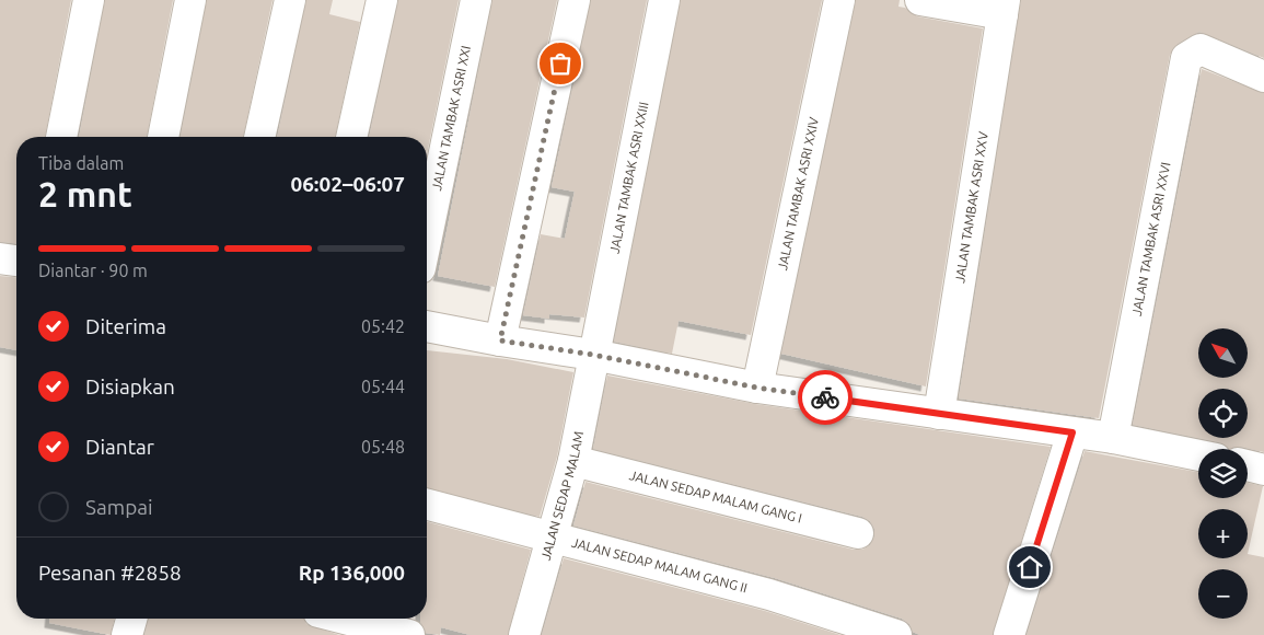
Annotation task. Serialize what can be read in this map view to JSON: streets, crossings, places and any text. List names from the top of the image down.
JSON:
{
  "streets": {
    "street": [
      "JALAN TAMBAK ASRI XXI",
      "JALAN TAMBAK ASRI XXIII",
      "JALAN TAMBAK ASRI XXIV",
      "JALAN TAMBAK ASRI XXV",
      "JALAN TAMBAK ASRI XXVI",
      "JALAN SEDAP MALAM",
      "JALAN SEDAP MALAM GANG I",
      "JALAN SEDAP MALAM GANG II"
    ]
  },
  "crossings": [
    ["JALAN TAMBAK ASRI XXIII", "JALAN SEDAP MALAM"],
    ["JALAN SEDAP MALAM", "JALAN SEDAP MALAM GANG I"],
    ["JALAN SEDAP MALAM", "JALAN SEDAP MALAM GANG II"]
  ],
  "north": "top left",
  "page": {
    "heading": ["2 mnt", "Tiba dalam", "06:02–06:07"],
    "panel": ["Pesanan #2858", "Rp 136,000"],
    "bar": "Diantar · 90 m",
    "list": [
      ["Diterima", "05:42"],
      ["Disiapkan", "05:44"],
      ["Diantar", "05:48"],
      "Sampai"
    ],
    "map_buttons": ["+", "−"]
  }
}
